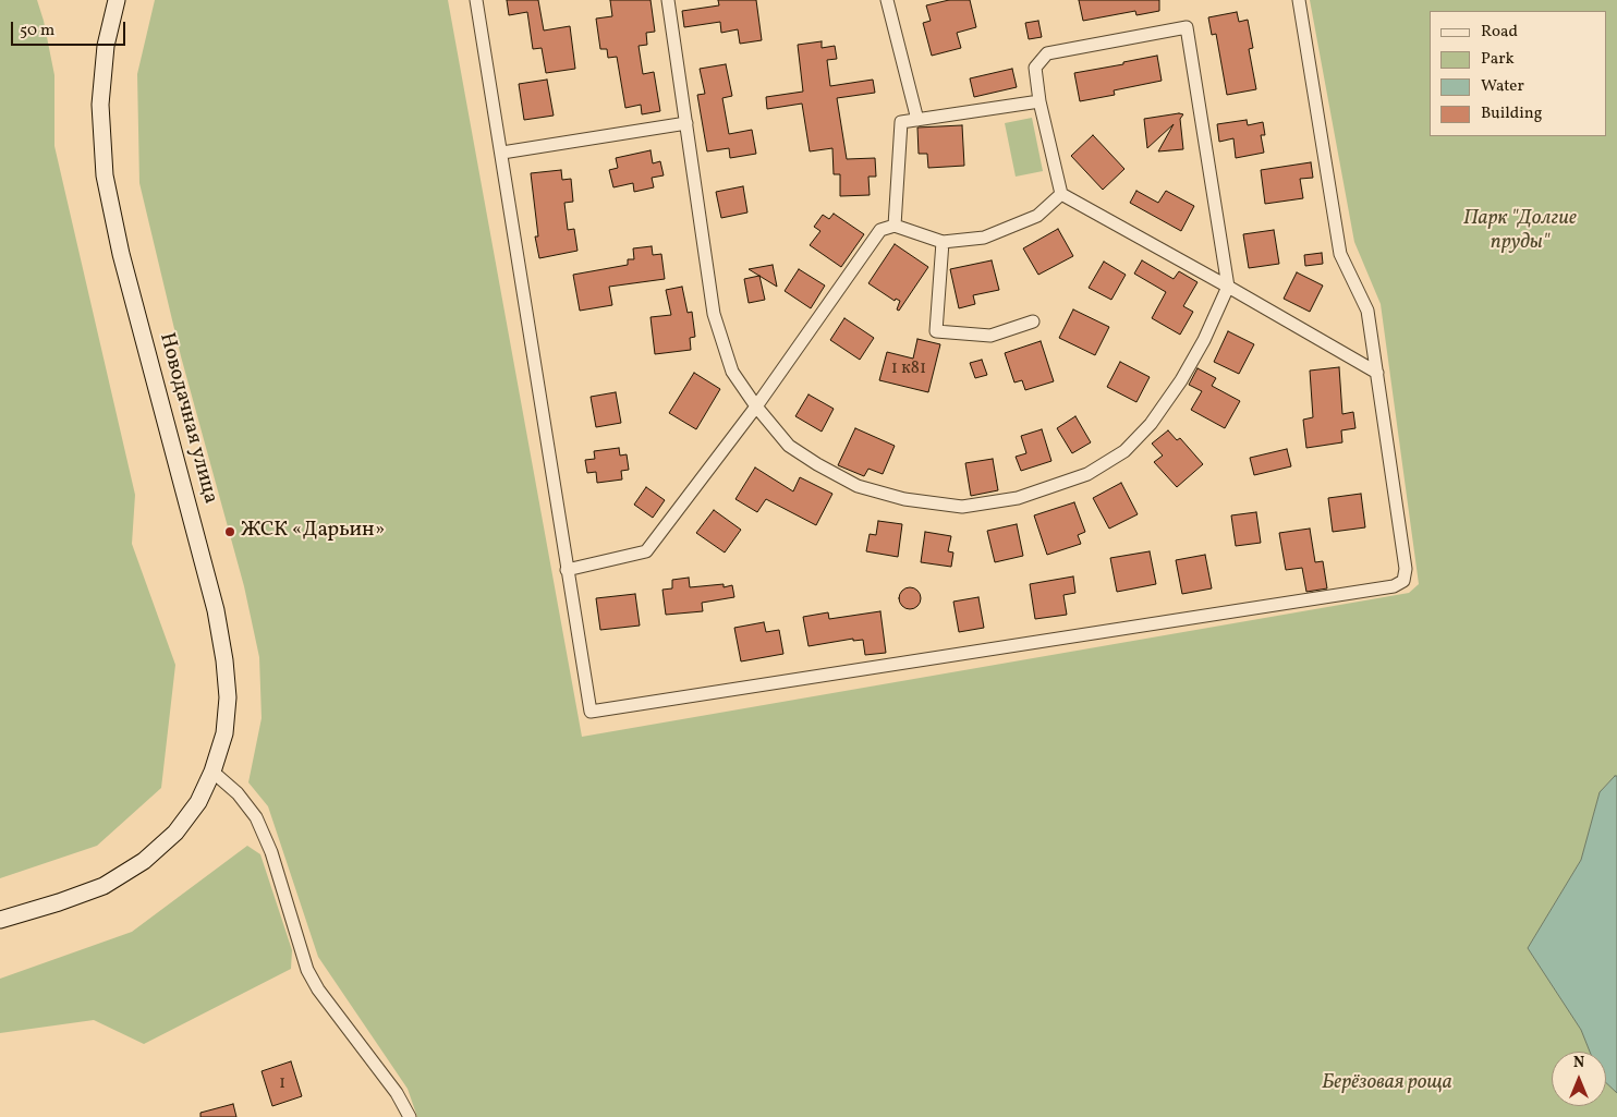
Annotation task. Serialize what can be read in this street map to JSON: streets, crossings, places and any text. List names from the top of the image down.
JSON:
{
  "streets": {
    "street": ["Новодачная улица"]
  },
  "parks": ["Парк \"Долгие пруды\"", "Берёзовая роща"],
  "places": ["ЖСК «Дарьин»"],
  "house_numbers": ["1 к81", "1"],
  "legend": [
    "Road",
    "Park",
    "Water",
    "Building"
  ],
  "scale_bar": "50 m",
  "north": "top"
}
